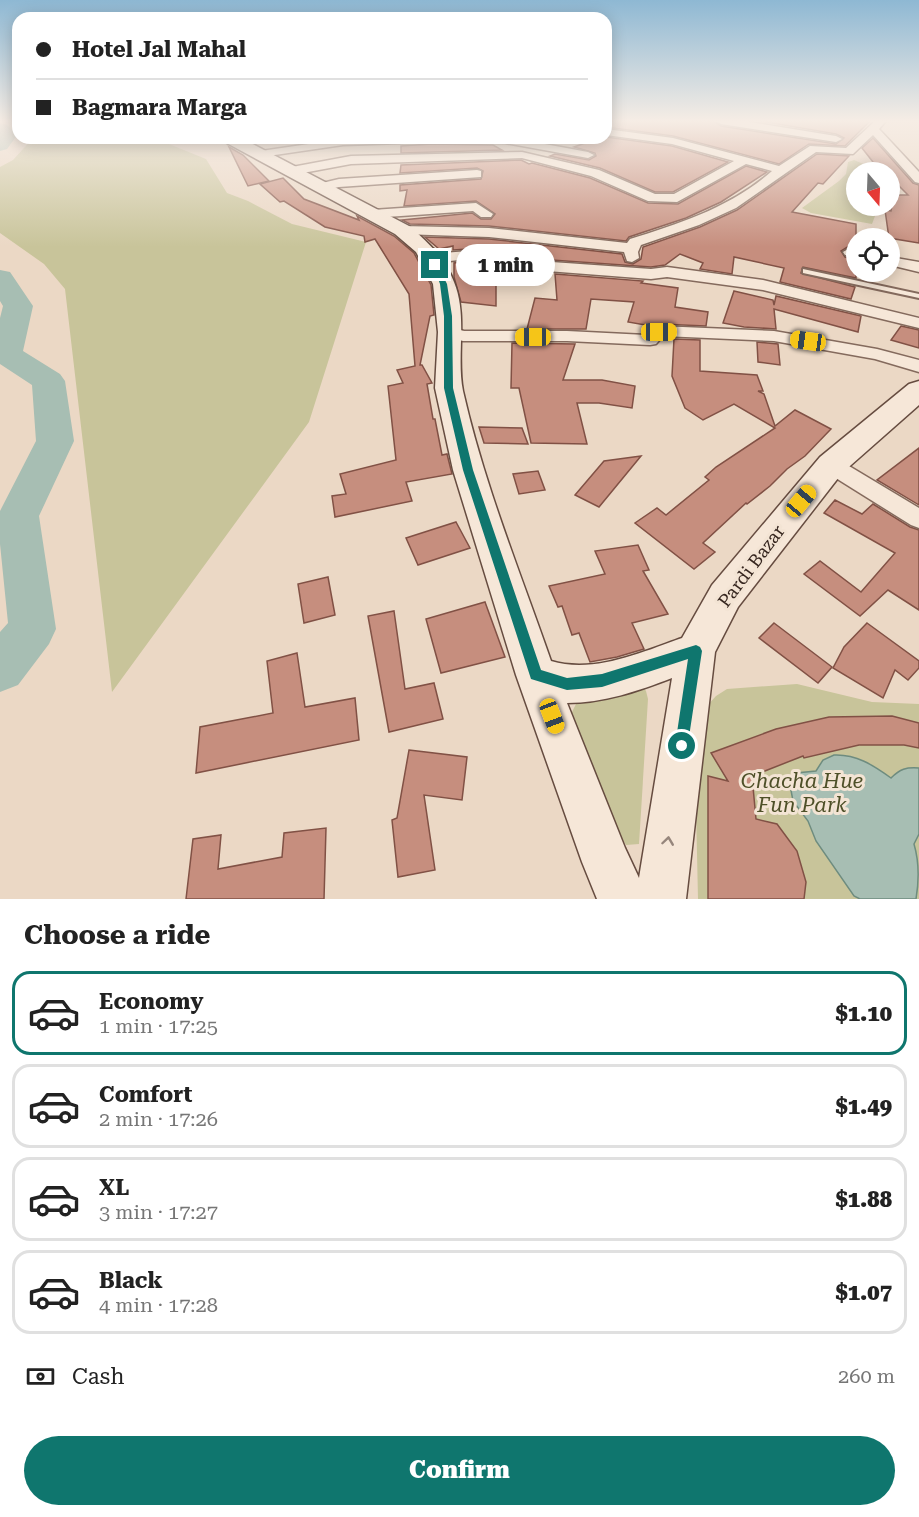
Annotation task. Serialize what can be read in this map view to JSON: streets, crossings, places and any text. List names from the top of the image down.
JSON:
{
  "streets": {
    "main road": ["Pardi Bazar"]
  },
  "one_way": ["Pardi Bazar"],
  "parks": ["Chacha Hue Fun Park"],
  "north": "bottom",
  "page": {
    "banner": ["Hotel Jal Mahal", "Bagmara Marga"],
    "bubble": "1 min",
    "heading": "Choose a ride",
    "list": [
      {
        "name": "Economy",
        "note": "1 min · 17:25",
        "value": "$1.10"
      },
      {
        "name": "Comfort",
        "note": "2 min · 17:26",
        "value": "$1.49"
      },
      {
        "name": "XL",
        "note": "3 min · 17:27",
        "value": "$1.88"
      },
      {
        "name": "Black",
        "note": "4 min · 17:28",
        "value": "$1.07"
      }
    ],
    "pay": ["Cash", "260 m"],
    "buttons": "Confirm"
  }
}
